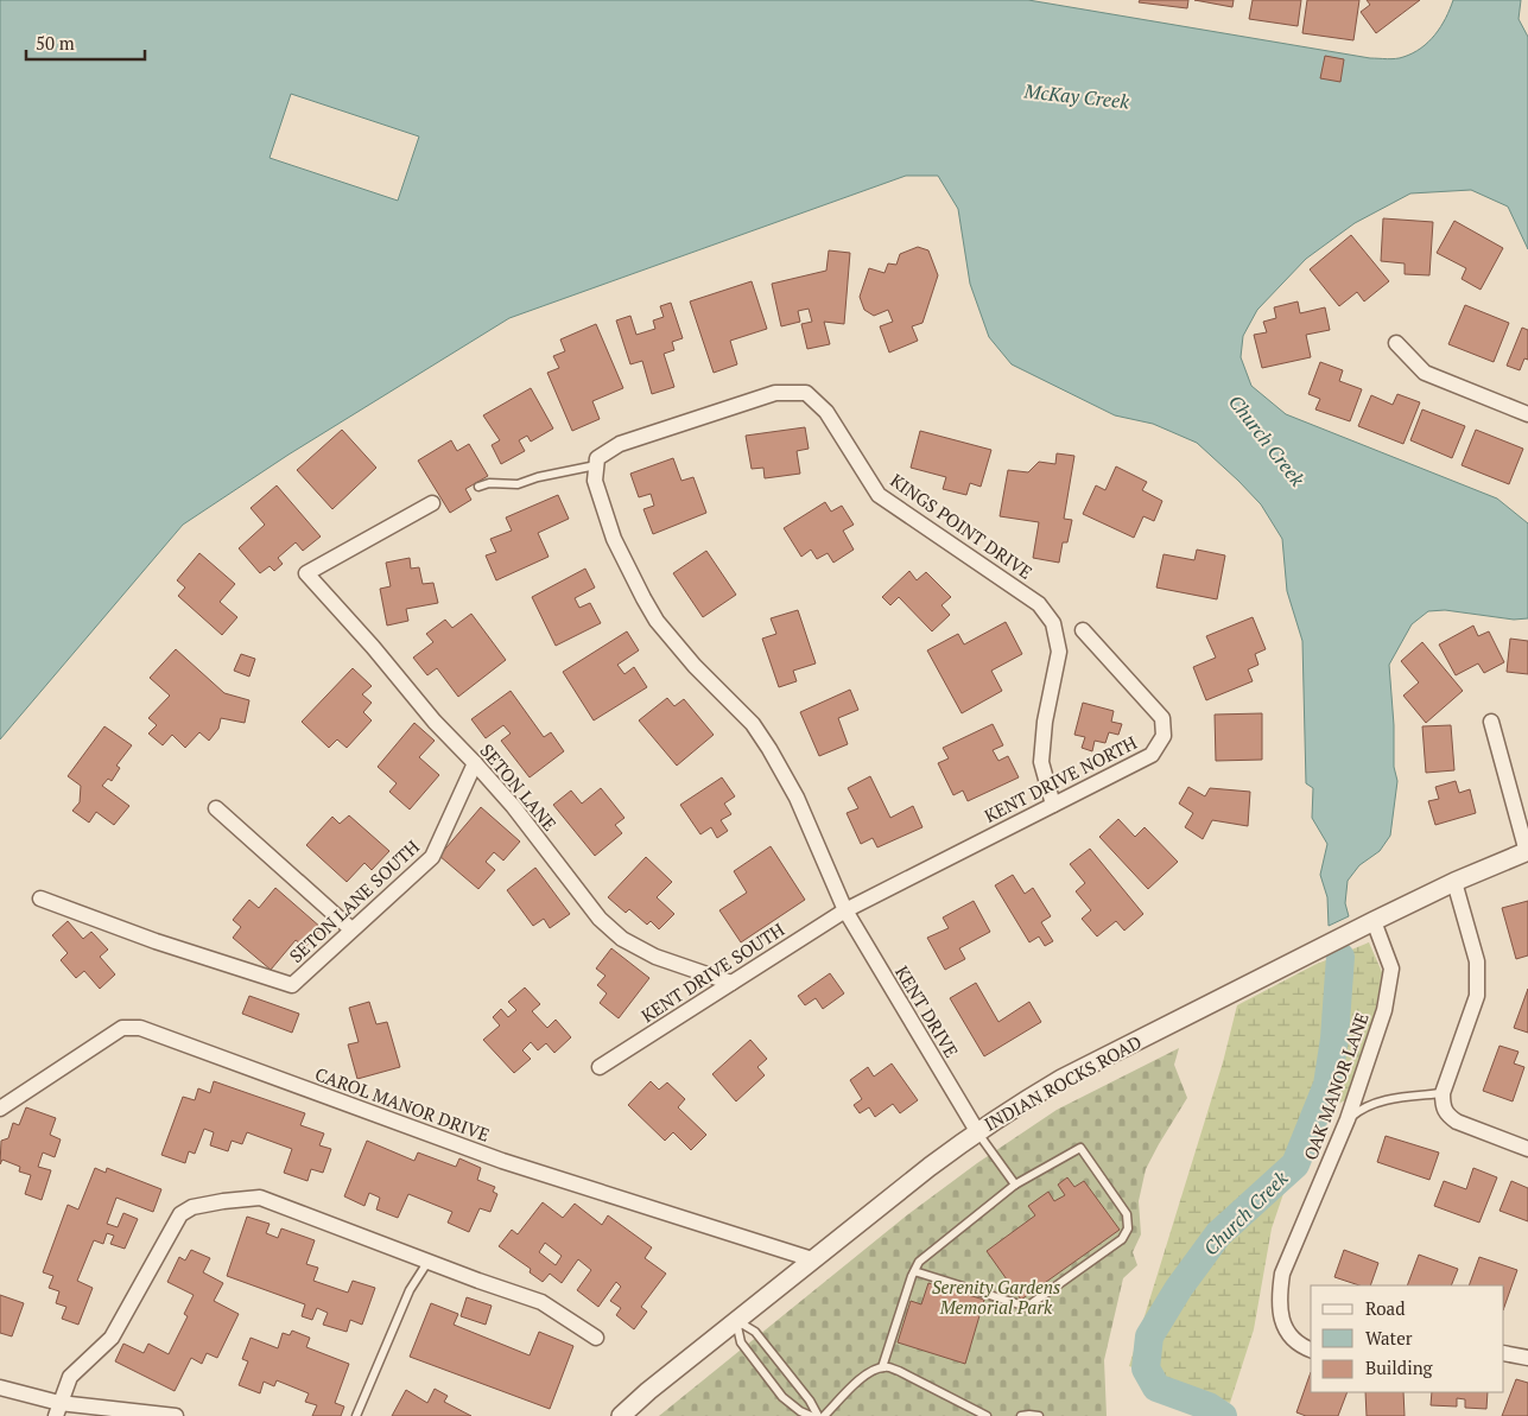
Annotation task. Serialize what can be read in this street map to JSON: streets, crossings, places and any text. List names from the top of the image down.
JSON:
{
  "streets": {
    "street": [
      "KINGS POINT DRIVE",
      "KENT DRIVE NORTH",
      "SETON LANE",
      "SETON LANE SOUTH",
      "KENT DRIVE SOUTH",
      "KENT DRIVE",
      "INDIAN ROCKS ROAD",
      "OAK MANOR LANE",
      "CAROL MANOR DRIVE"
    ]
  },
  "crossings": [
    ["KINGS POINT DRIVE", "KENT DRIVE NORTH"],
    ["KENT DRIVE NORTH", "KENT DRIVE SOUTH"],
    ["KENT DRIVE NORTH", "KENT DRIVE"],
    ["SETON LANE", "SETON LANE SOUTH"],
    ["SETON LANE", "KENT DRIVE SOUTH"],
    ["KENT DRIVE SOUTH", "KENT DRIVE"],
    ["KENT DRIVE", "INDIAN ROCKS ROAD"],
    ["INDIAN ROCKS ROAD", "OAK MANOR LANE"],
    ["INDIAN ROCKS ROAD", "CAROL MANOR DRIVE"]
  ],
  "water": ["McKay Creek", "Church Creek"],
  "parks": ["Serenity Gardens Memorial Park"],
  "legend": ["Road", "Water", "Building"],
  "scale_bar": "50 m"
}
